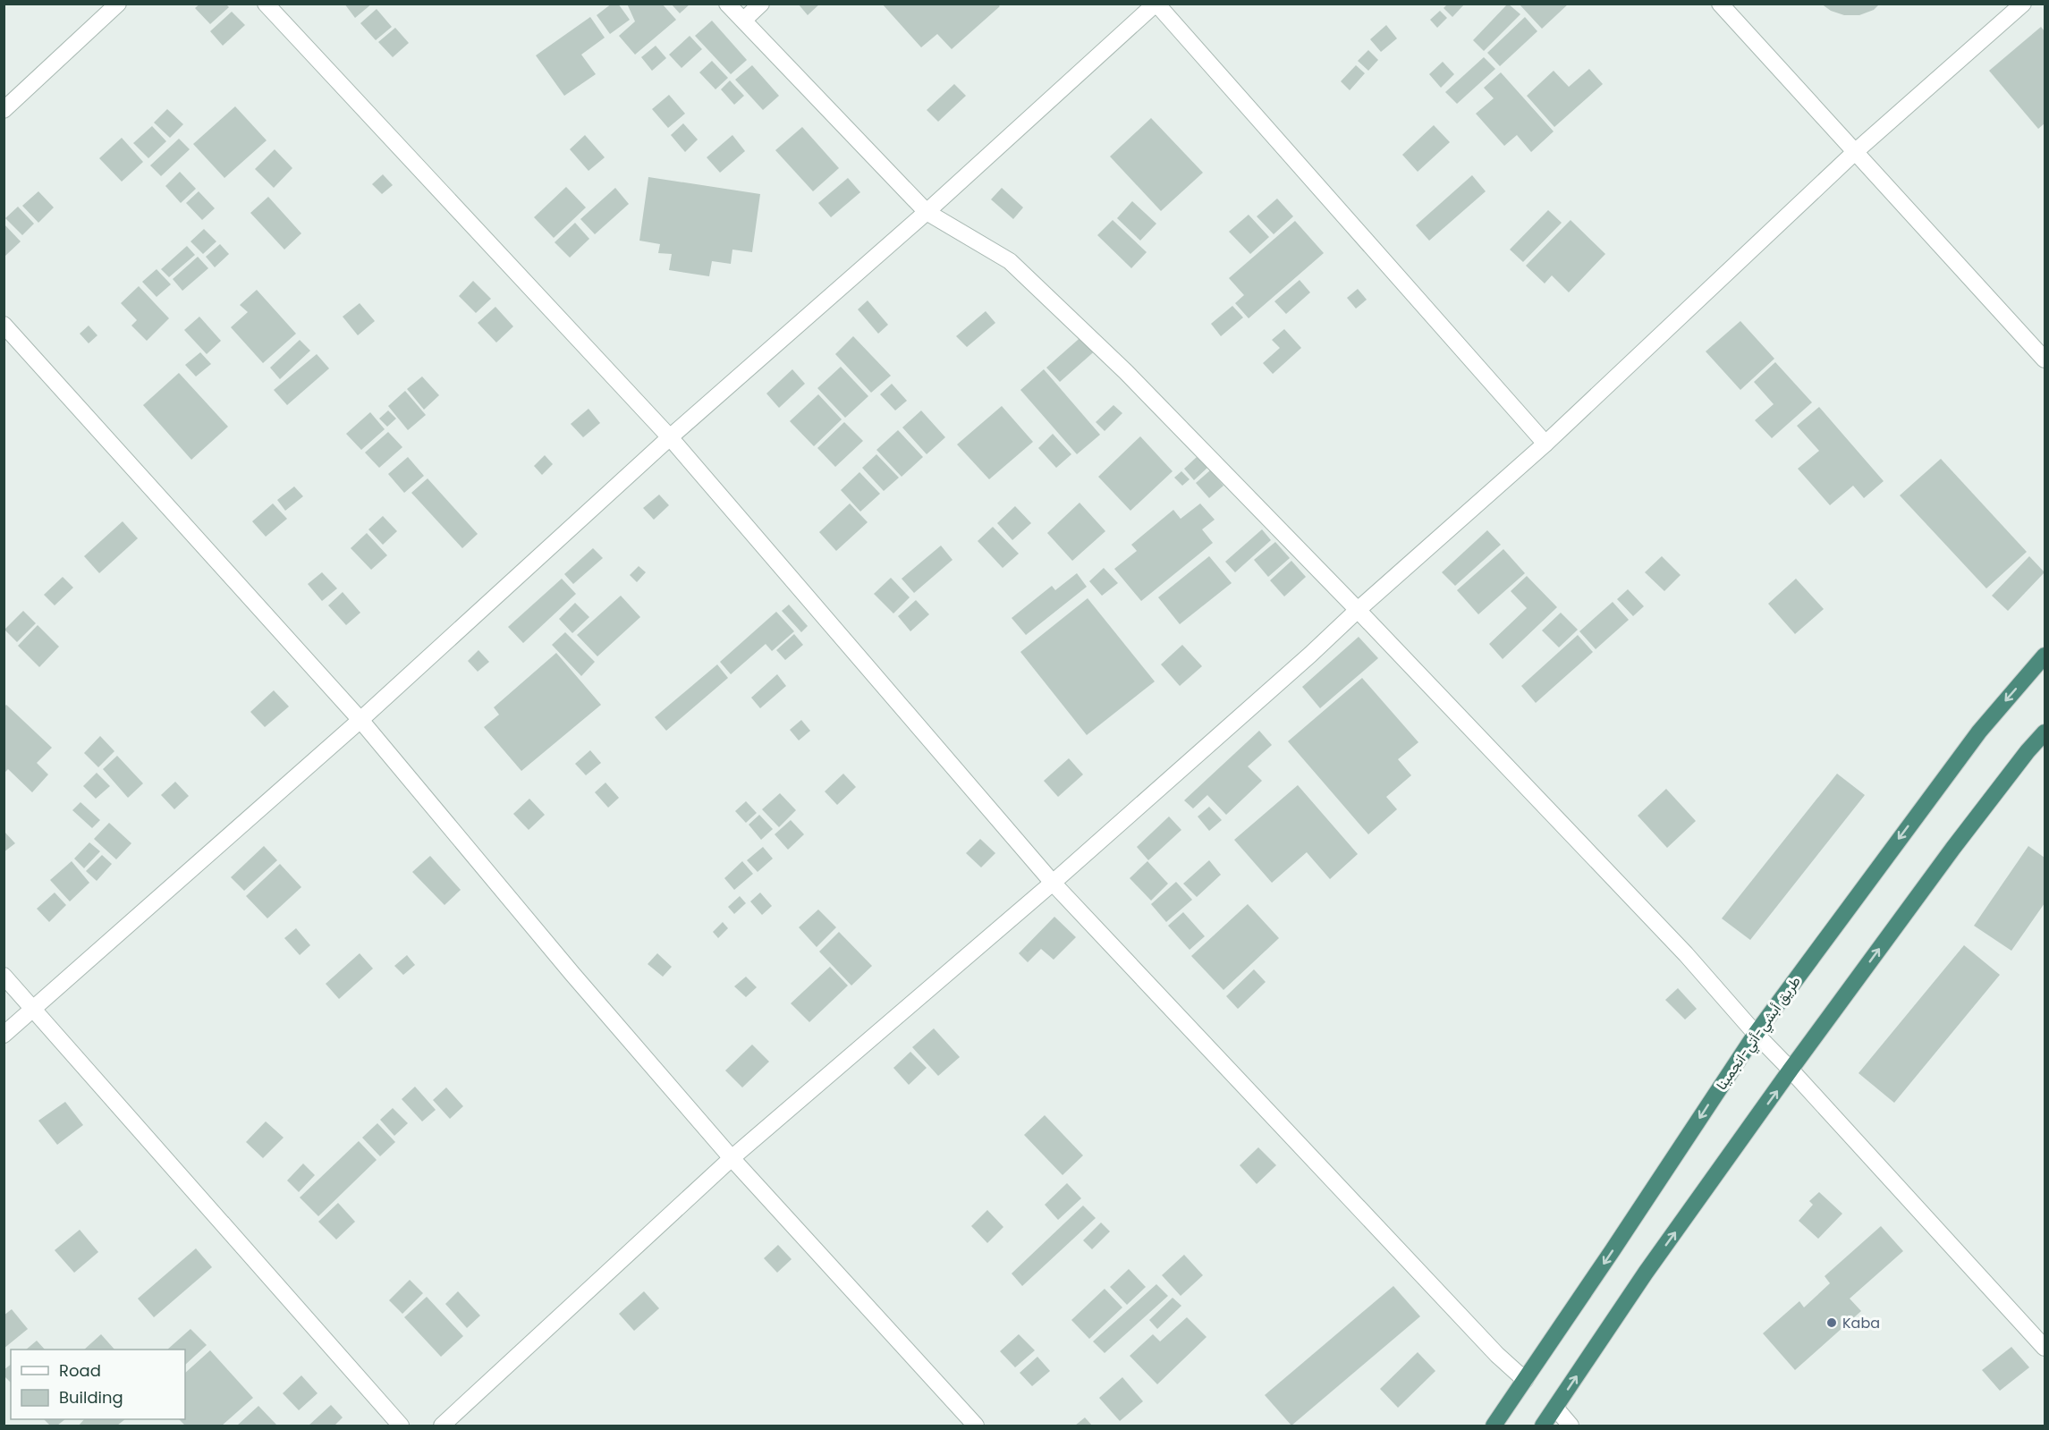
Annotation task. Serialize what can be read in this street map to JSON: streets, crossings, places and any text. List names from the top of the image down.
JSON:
{
  "streets": {
    "highway": ["طريق أبشي-أتي-انجمينا"]
  },
  "places": ["Kaba"],
  "legend": ["Road", "Building"]
}
